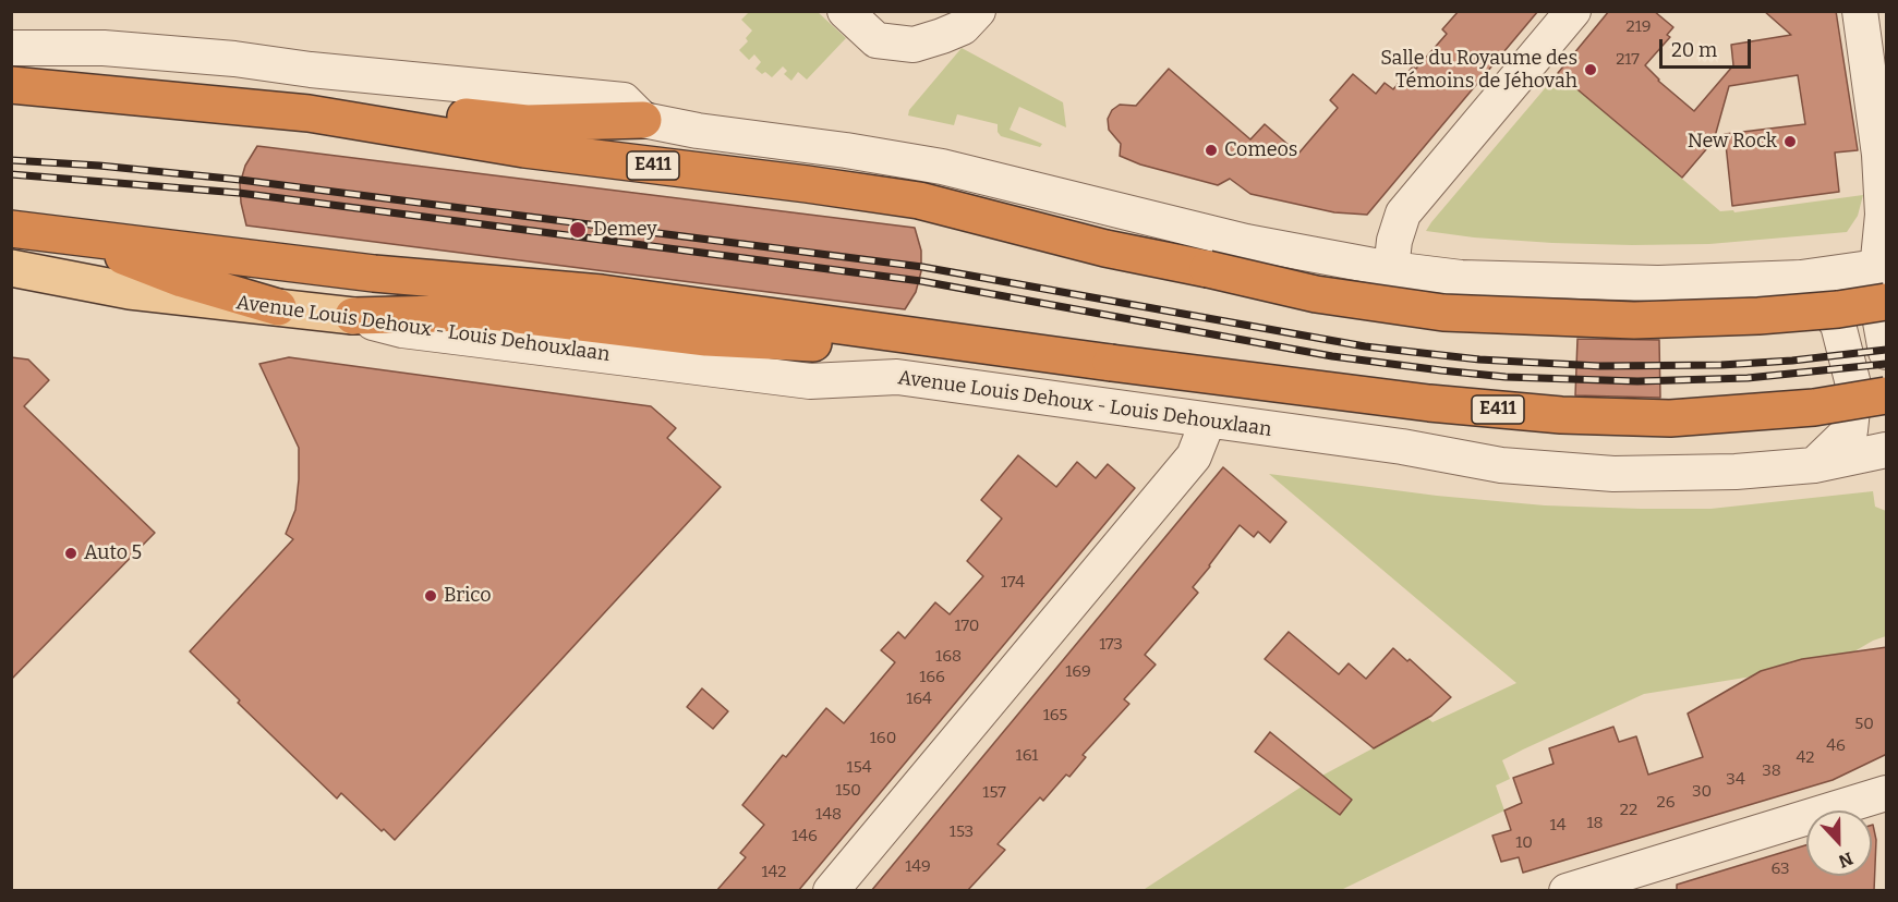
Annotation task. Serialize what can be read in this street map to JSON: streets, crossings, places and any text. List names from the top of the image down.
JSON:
{
  "streets": {
    "highway": ["E411"],
    "main road": ["Avenue Louis Dehoux - Louis Dehouxlaan"]
  },
  "places": [
    "Salle du Royaume des Témoins de Jéhovah",
    "New Rock",
    "Comeos",
    "Demey",
    "Auto 5",
    "Brico"
  ],
  "house_numbers": [
    "219",
    "217",
    "174",
    "170",
    "173",
    "168",
    "169",
    "166",
    "164",
    "165",
    "50",
    "160",
    "46",
    "161",
    "42",
    "154",
    "38",
    "34",
    "150",
    "30",
    "157",
    "26",
    "22",
    "148",
    "18",
    "14",
    "153",
    "146",
    "10",
    "149",
    "63",
    "142"
  ],
  "scale_bar": "20 m",
  "north": "bottom"
}
